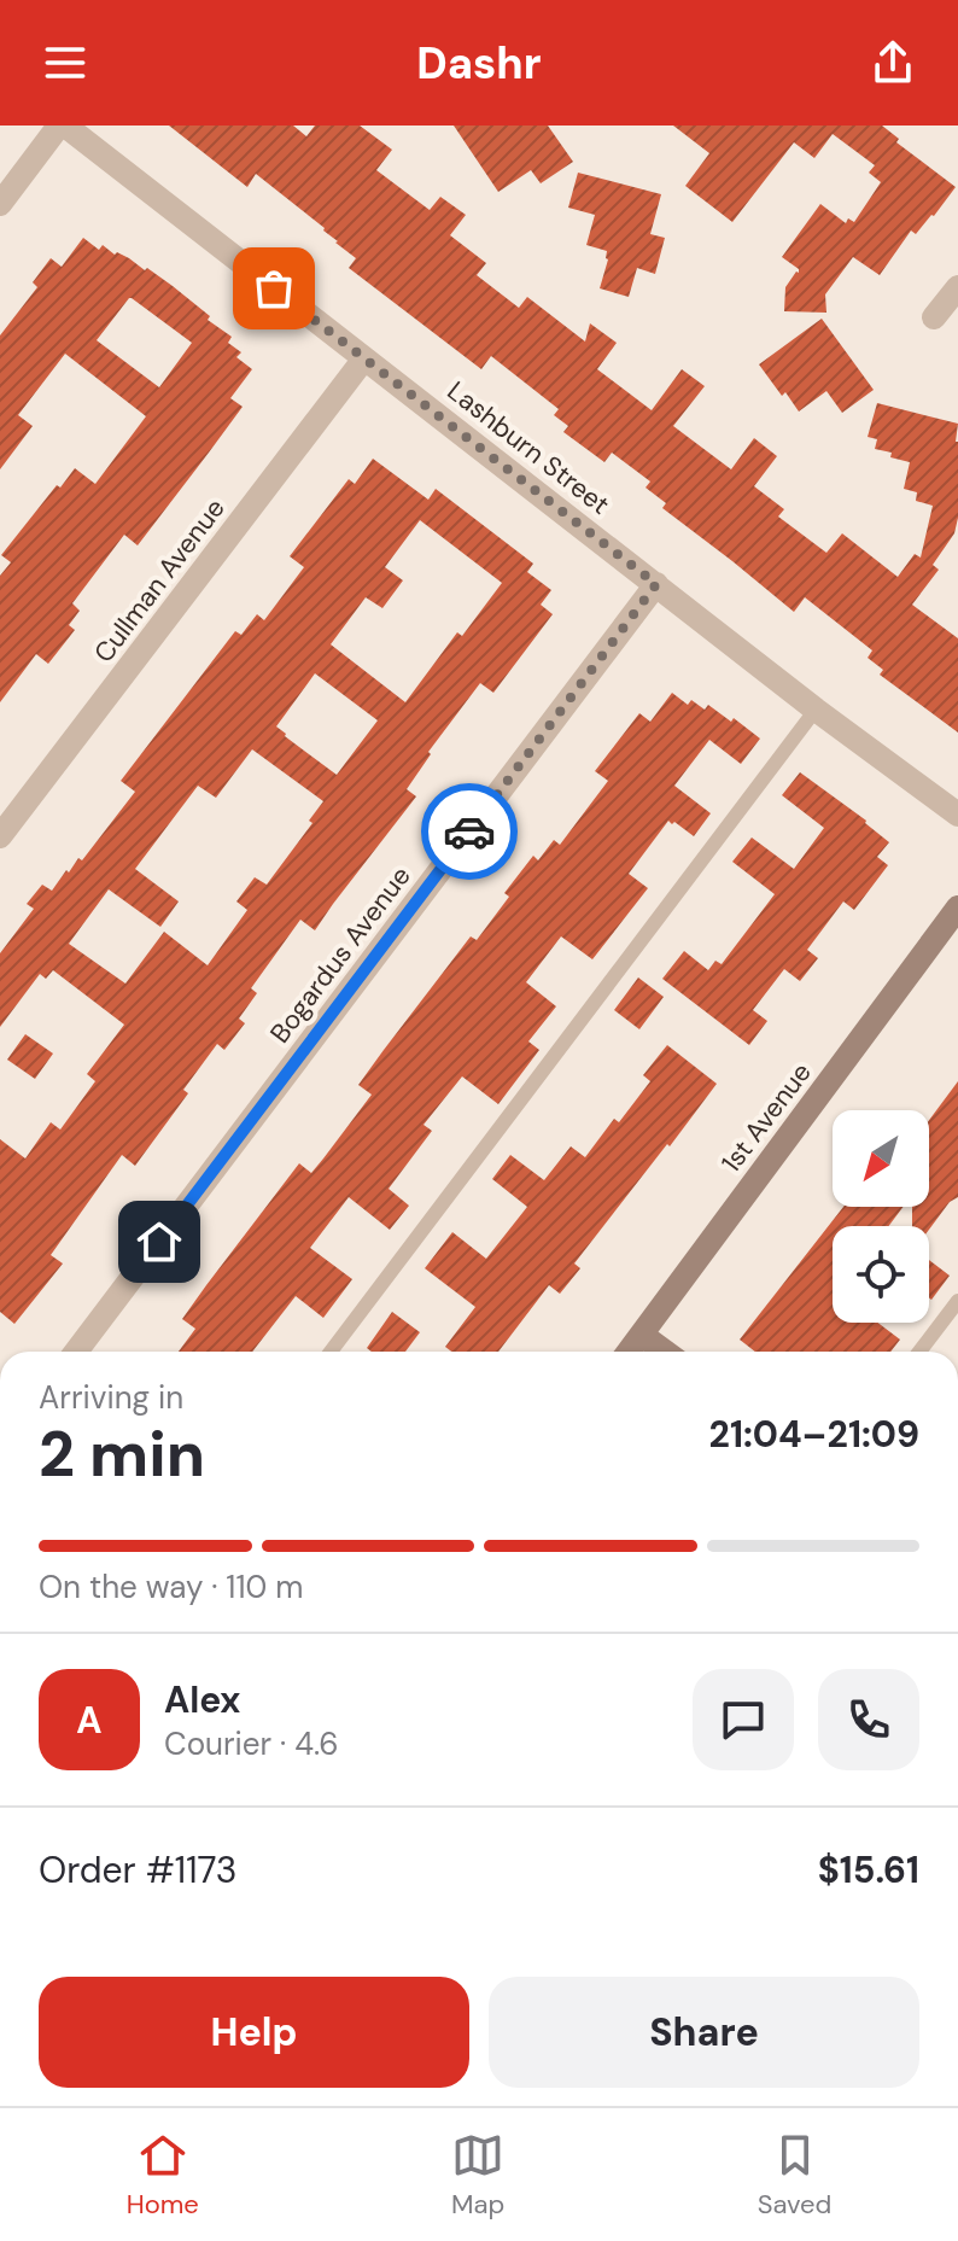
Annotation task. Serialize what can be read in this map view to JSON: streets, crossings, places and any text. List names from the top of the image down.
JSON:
{
  "streets": {
    "main road": ["1st Avenue"],
    "street": ["Lashburn Street", "Cullman Avenue", "Bogardus Avenue"]
  },
  "crossings": [
    ["Lashburn Street", "Cullman Avenue"],
    ["Lashburn Street", "Bogardus Avenue"]
  ],
  "north": "bottom left",
  "page": {
    "header": "Dashr",
    "heading": ["2 min", "Arriving in", "21:04–21:09"],
    "panel": [
      "Alex",
      "Courier · 4.6",
      "Order #1173",
      "$15.61"
    ],
    "bar": "On the way · 110 m",
    "round": "A",
    "buttons": ["Help", "Share"],
    "tabs": ["Home", "Map", "Saved"]
  }
}
